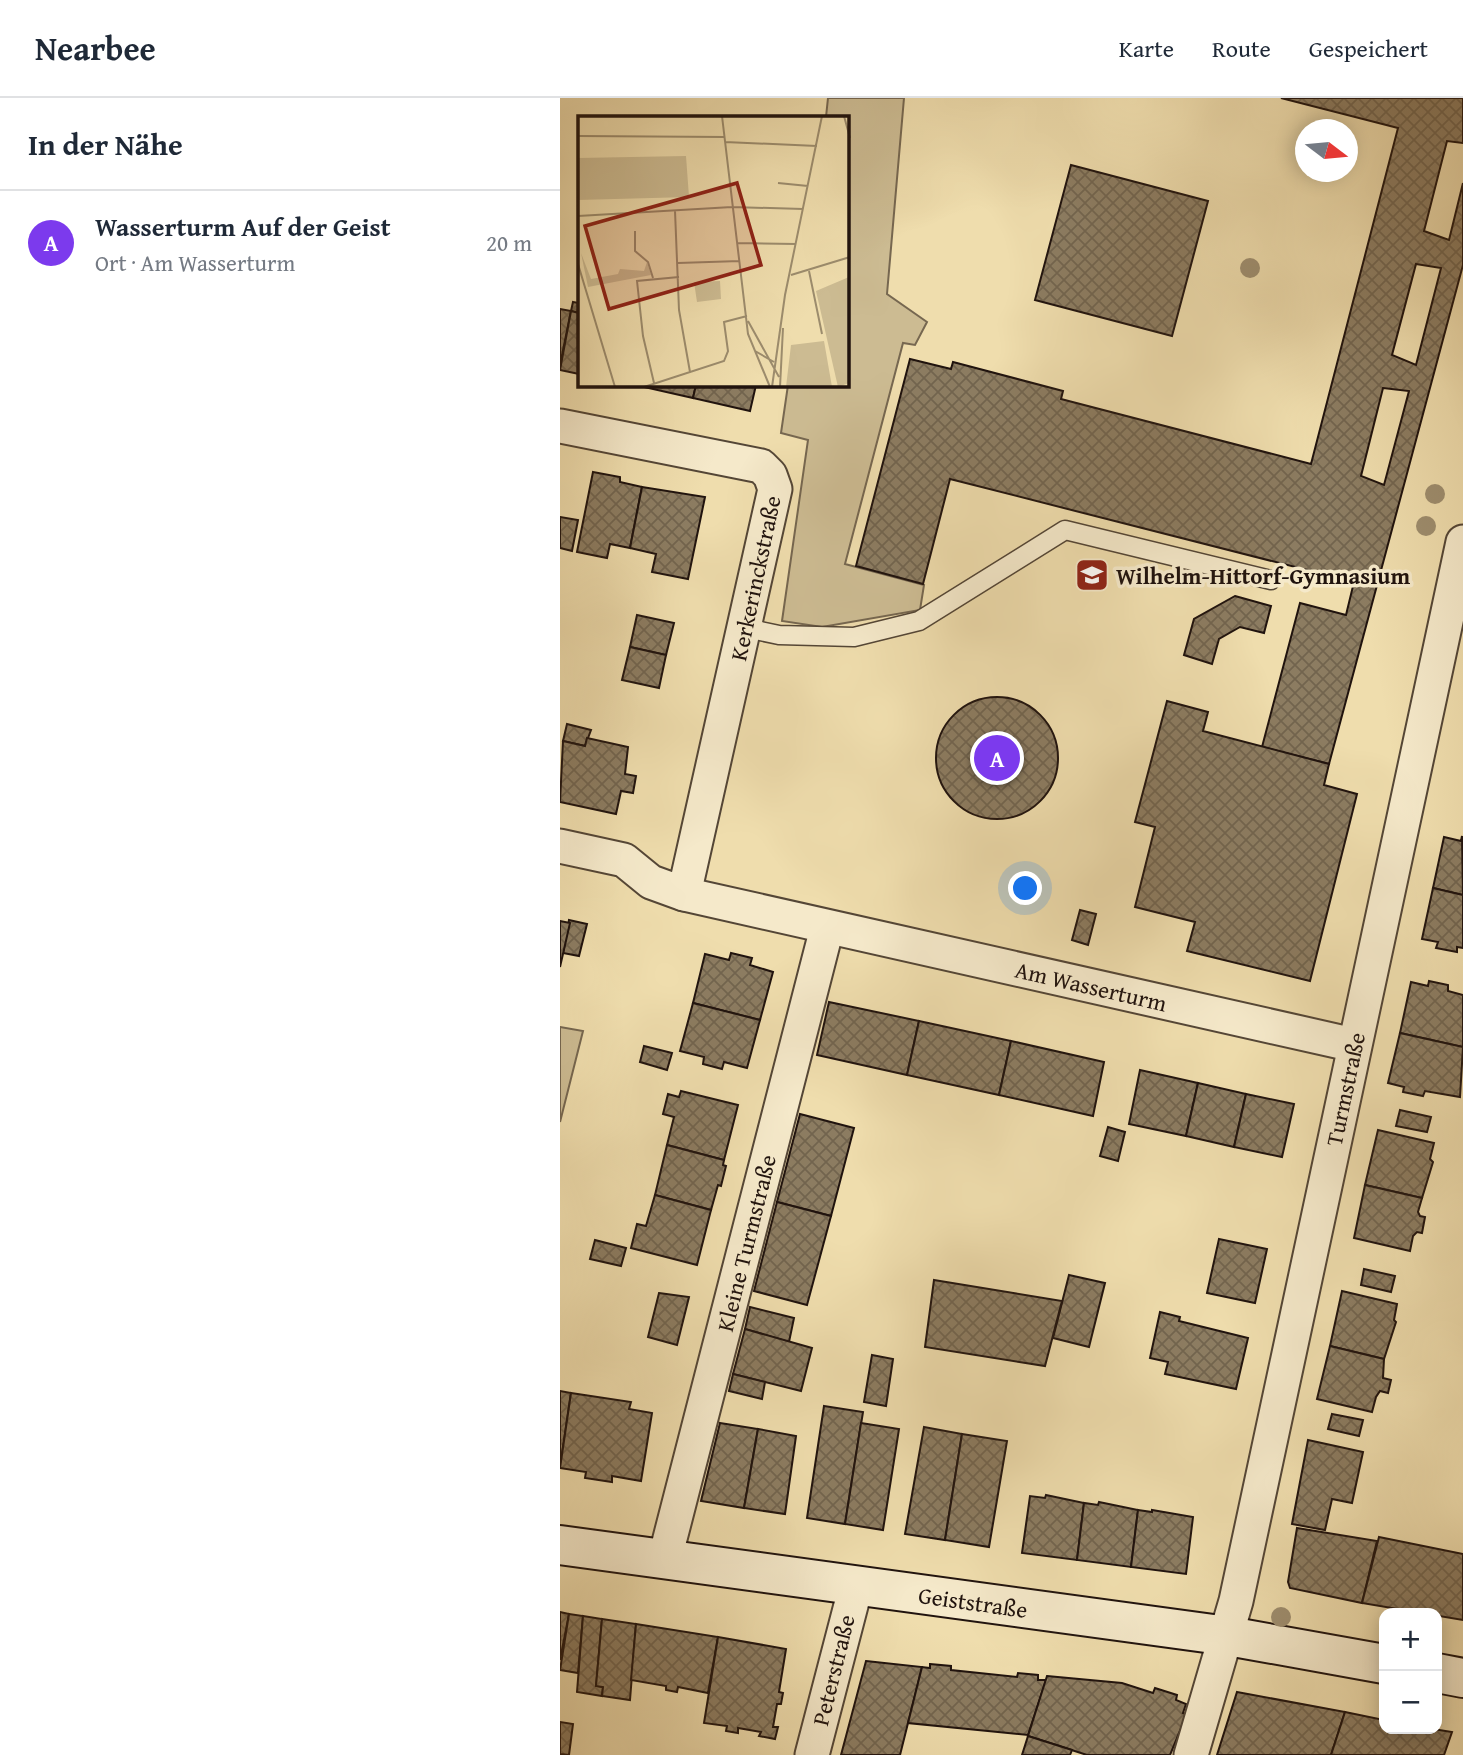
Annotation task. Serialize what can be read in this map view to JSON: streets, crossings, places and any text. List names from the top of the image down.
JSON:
{
  "streets": {
    "street": [
      "Kerkerinckstraße",
      "Am Wasserturm",
      "Turmstraße",
      "Kleine Turmstraße",
      "Geiststraße",
      "Peterstraße"
    ]
  },
  "crossings": [
    ["Kerkerinckstraße", "Am Wasserturm"],
    ["Am Wasserturm", "Turmstraße"],
    ["Am Wasserturm", "Kleine Turmstraße"],
    ["Turmstraße", "Geiststraße"],
    ["Kleine Turmstraße", "Geiststraße"],
    ["Geiststraße", "Peterstraße"]
  ],
  "places": {
    "school or university": ["Wilhelm-Hittorf-Gymnasium"]
  },
  "north": "right",
  "page": {
    "header": "Nearbee",
    "nav": ["Karte", "Route", "Gespeichert"],
    "heading": "In der Nähe",
    "list": [
      {
        "mark": "A",
        "name": "Wasserturm Auf der Geist",
        "note": "Ort · Am Wasserturm",
        "value": "20 m"
      }
    ],
    "pins": "A",
    "map_buttons": ["+", "−"]
  }
}
